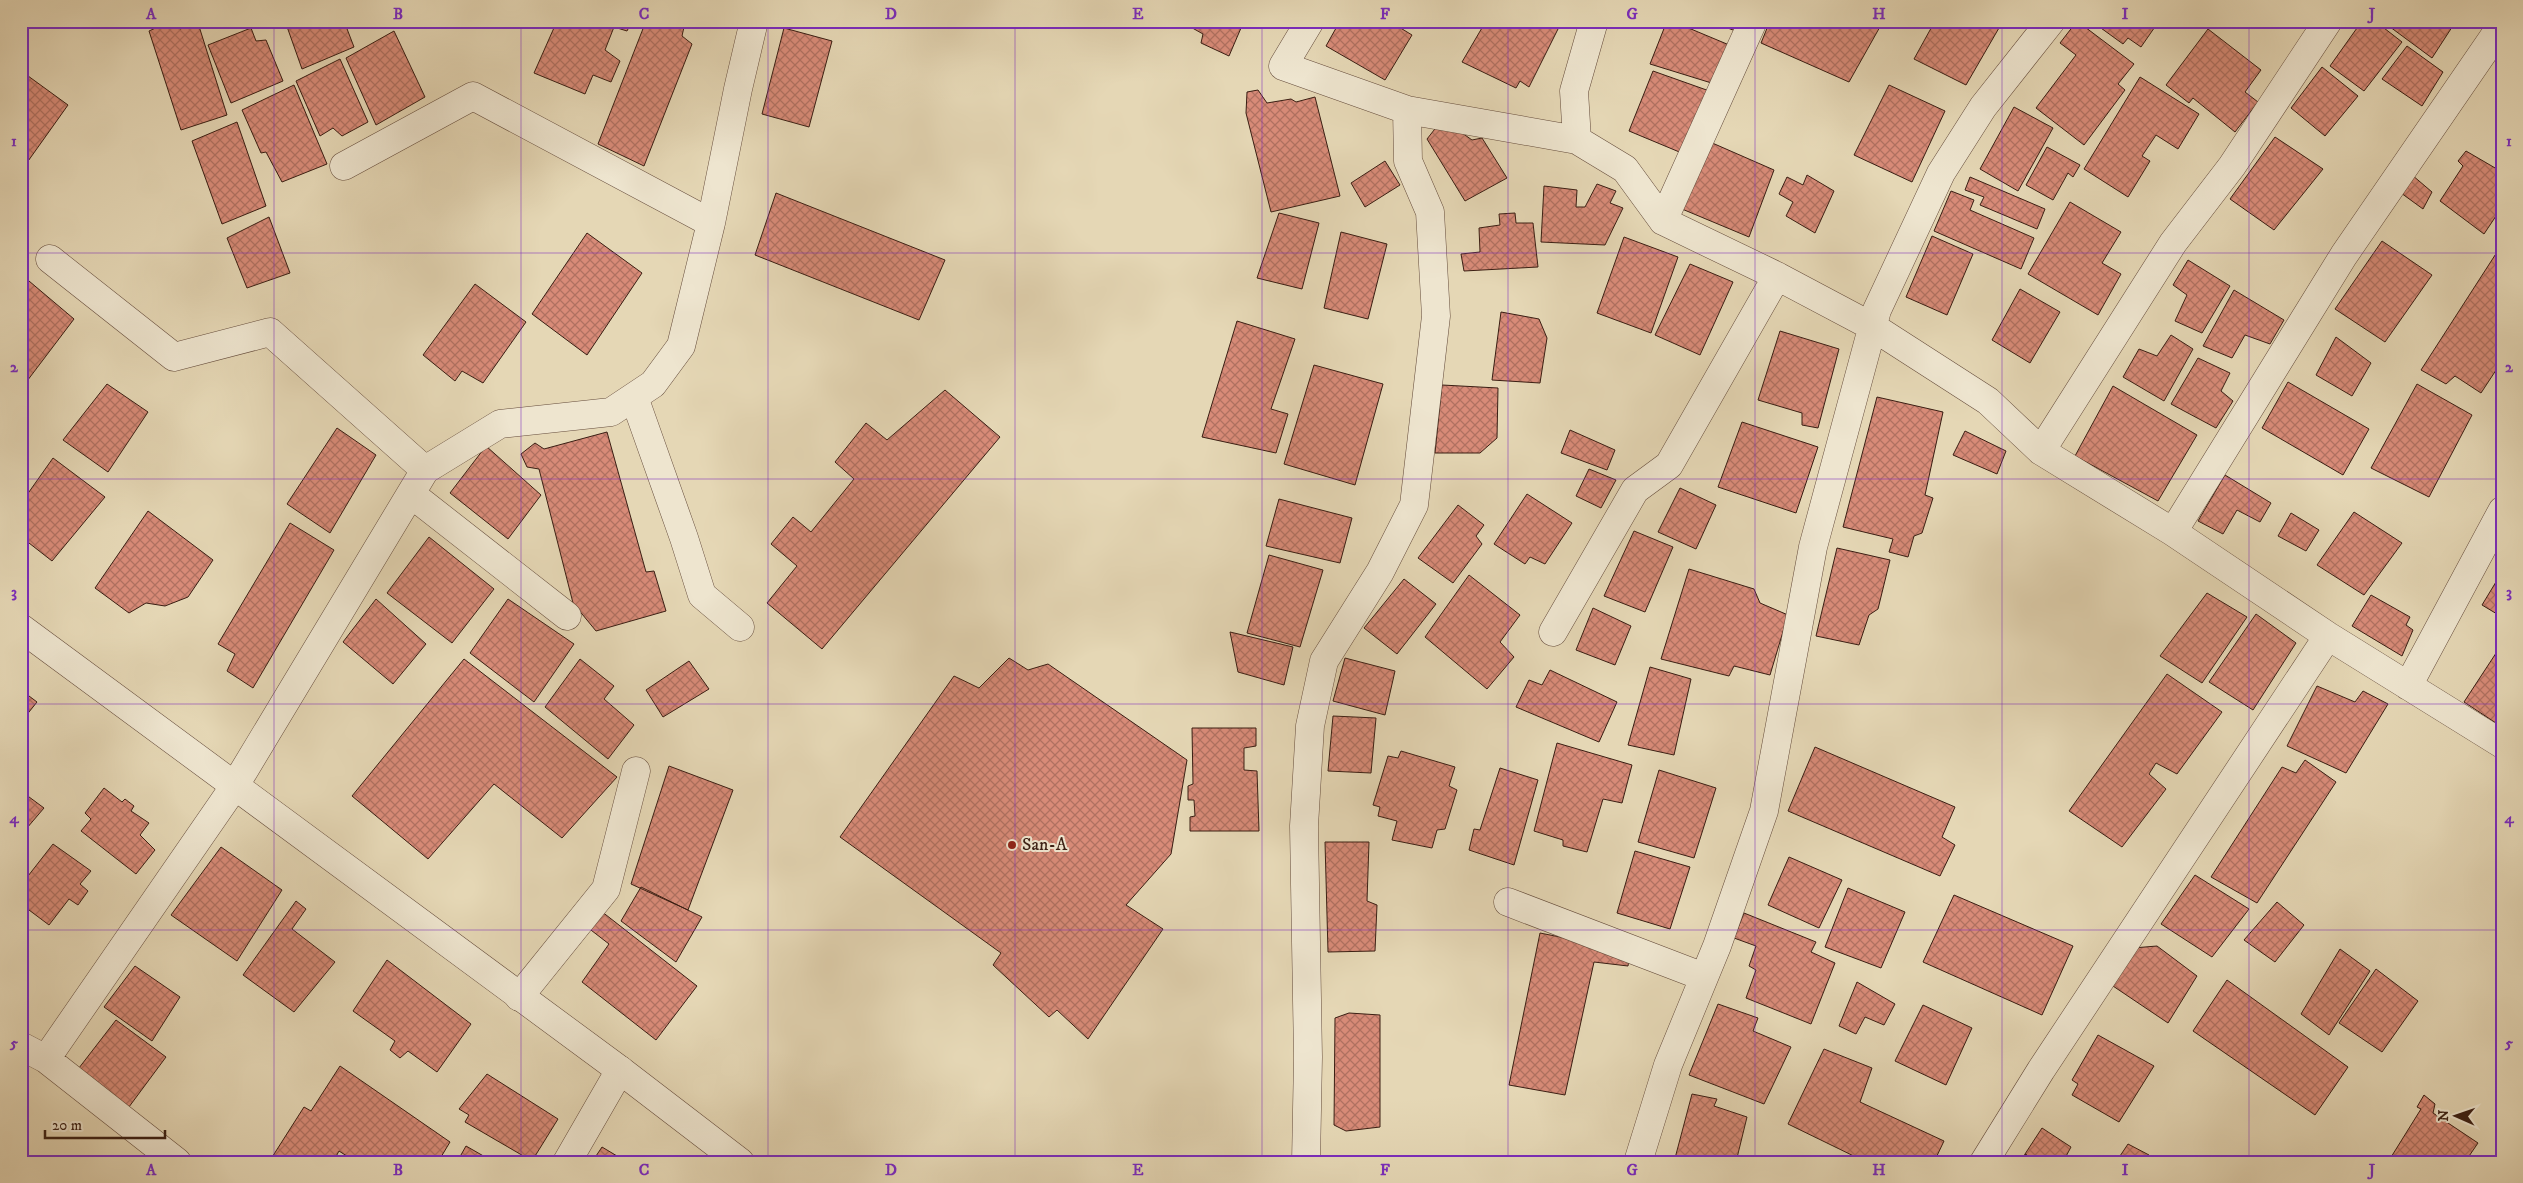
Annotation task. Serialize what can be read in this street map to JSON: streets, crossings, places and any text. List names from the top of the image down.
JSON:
{
  "places": ["San-A"],
  "scale_bar": "20 m",
  "north": "left",
  "grid": {
    "columns": [
      "A",
      "B",
      "C",
      "D",
      "E",
      "F",
      "G",
      "H",
      "I",
      "J"
    ],
    "rows": [
      "1",
      "2",
      "3",
      "4",
      "5"
    ]
  }
}
